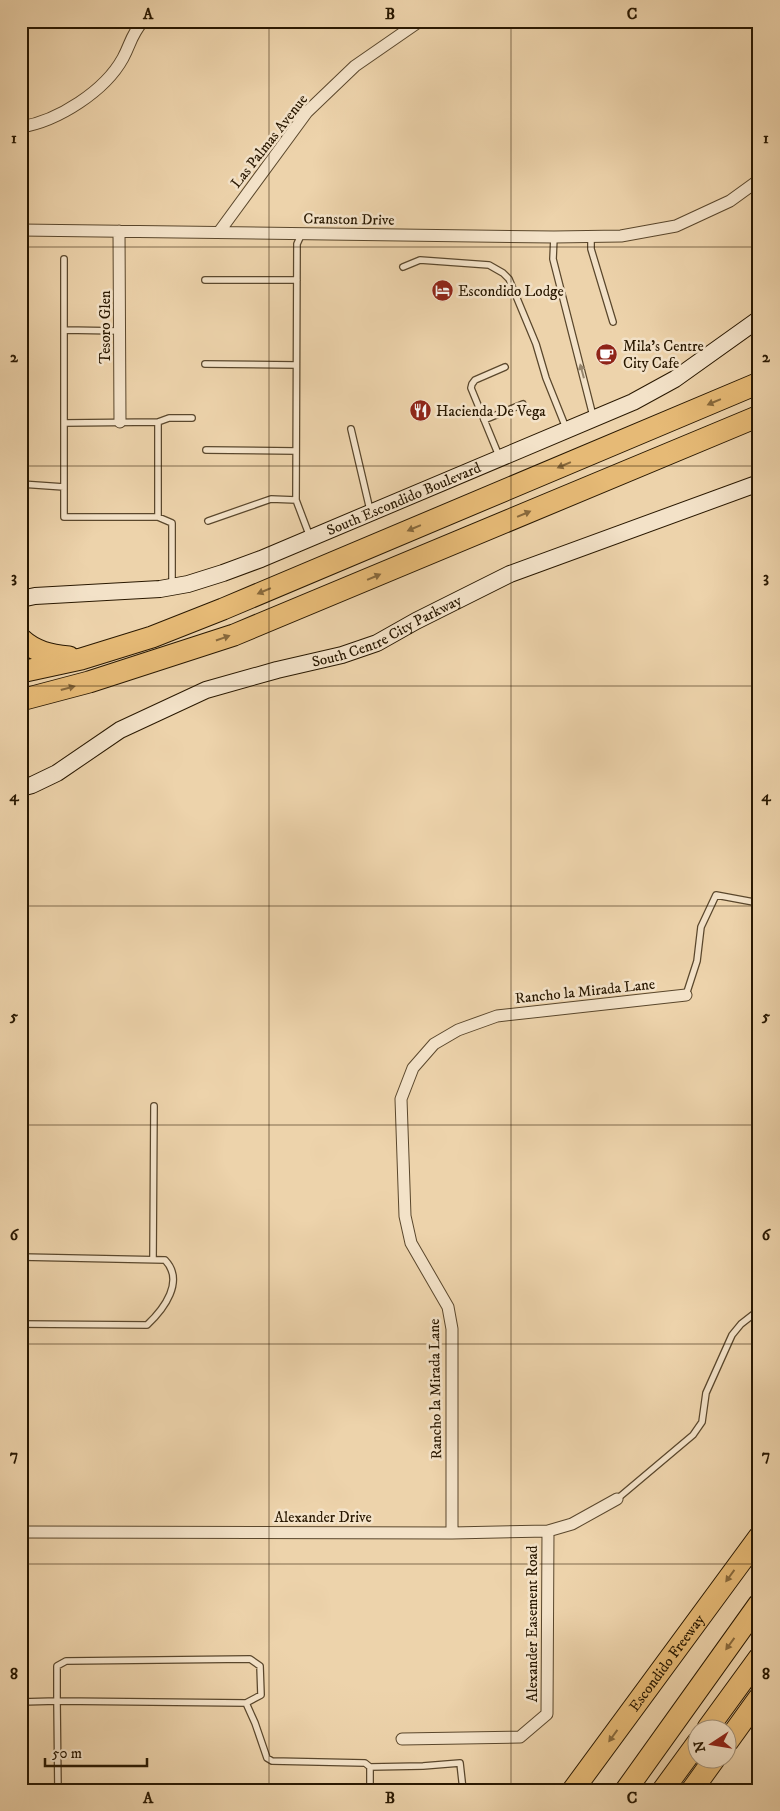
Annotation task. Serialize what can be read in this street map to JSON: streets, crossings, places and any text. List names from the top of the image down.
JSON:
{
  "streets": {
    "highway": ["Escondido Freeway"],
    "street": [
      "Las Palmas Avenue",
      "Cranston Drive",
      "Tesoro Glen",
      "South Escondido Boulevard",
      "South Centre City Parkway",
      "Rancho la Mirada Lane",
      "Alexander Drive",
      "Alexander Easement Road"
    ]
  },
  "crossings": [
    ["Las Palmas Avenue", "Cranston Drive"],
    ["Cranston Drive", "Tesoro Glen"],
    ["Rancho la Mirada Lane", "Alexander Drive"],
    ["Alexander Drive", "Alexander Easement Road"]
  ],
  "places": {
    "hotel": ["Escondido Lodge"],
    "cafe": ["Mila's Centre City Cafe"],
    "restaurant": ["Hacienda De Vega"]
  },
  "scale_bar": "50 m",
  "north": "left",
  "grid": {
    "columns": ["A", "B", "C"],
    "rows": [
      "1",
      "2",
      "3",
      "4",
      "5",
      "6",
      "7",
      "8"
    ]
  }
}
